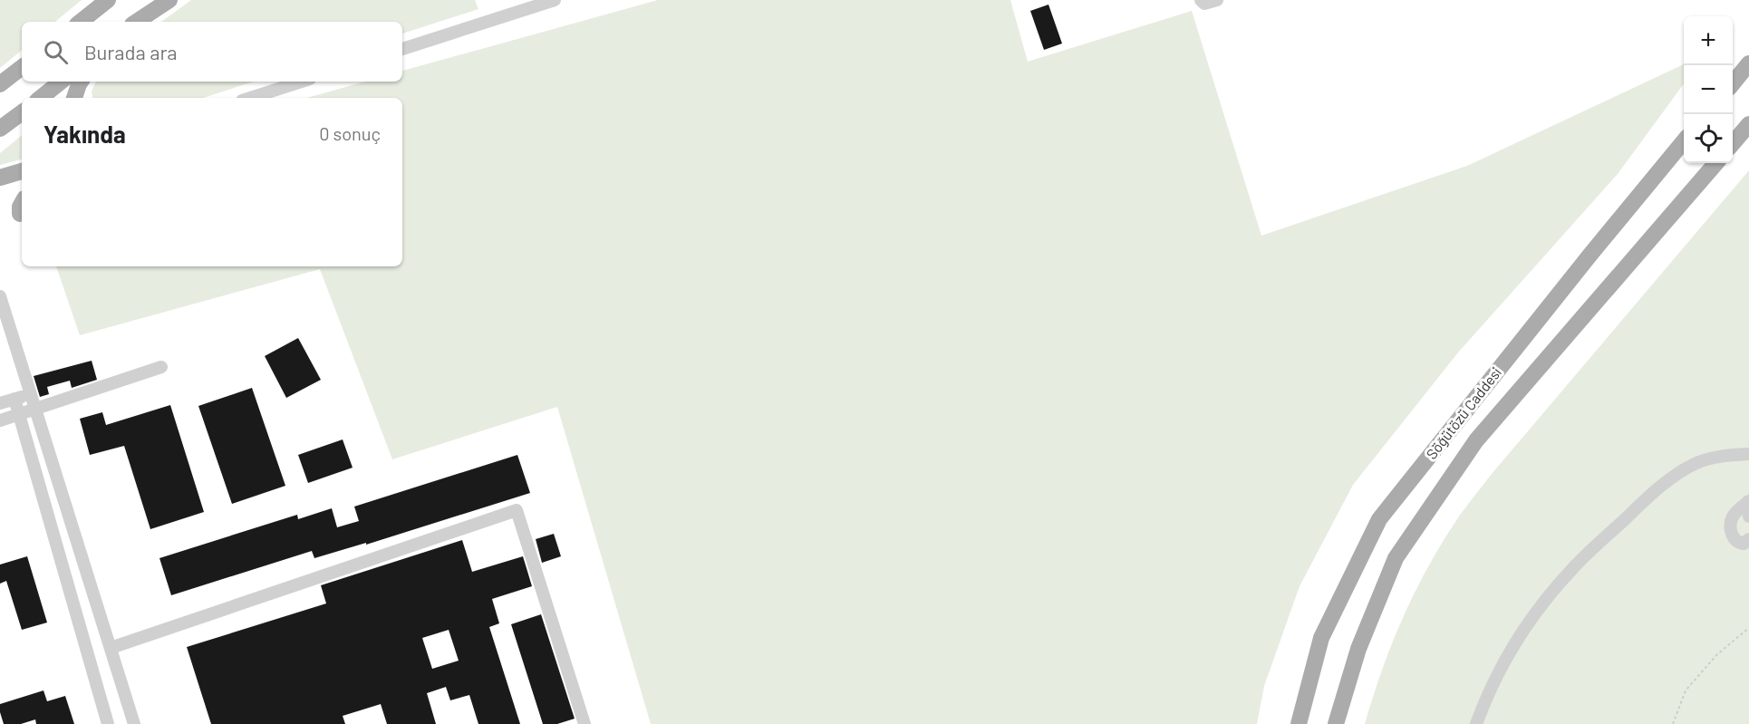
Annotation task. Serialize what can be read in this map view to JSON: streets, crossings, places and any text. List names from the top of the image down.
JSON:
{
  "streets": {
    "main road": ["Söğütözü Caddesi"]
  },
  "page": {
    "map_buttons": ["+", "−"],
    "search": "Burada ara",
    "heading": ["Yakında", "0 sonuç"]
  }
}
